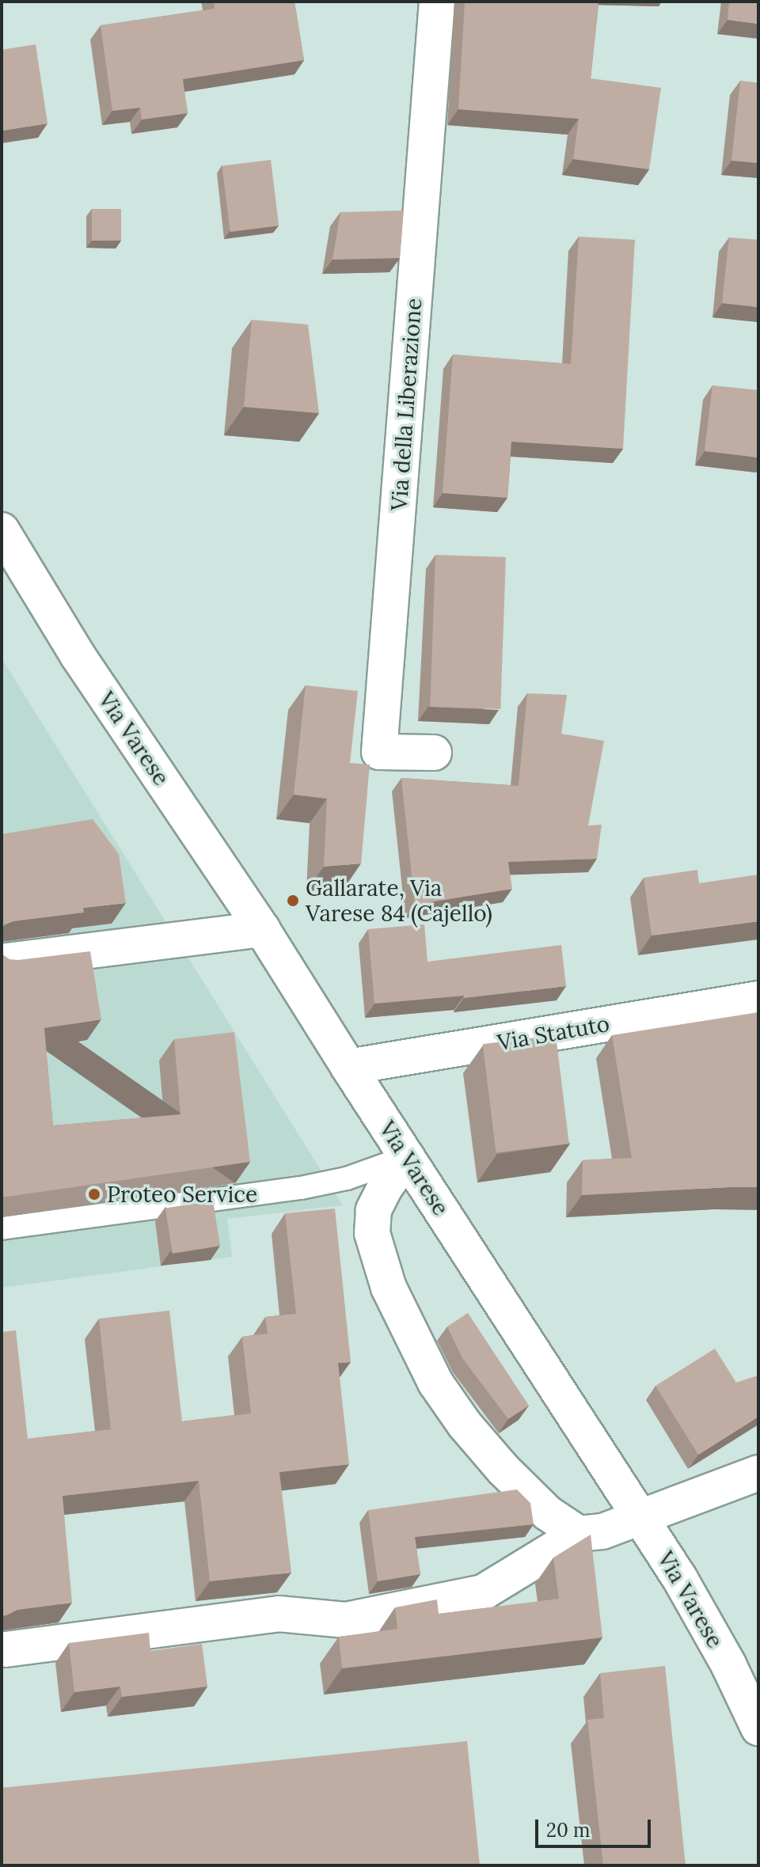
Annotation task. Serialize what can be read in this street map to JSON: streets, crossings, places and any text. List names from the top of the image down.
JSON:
{
  "streets": {
    "street": ["Via della Liberazione", "Via Varese", "Via Statuto"]
  },
  "crossings": [
    ["Via Varese", "Via Statuto"]
  ],
  "places": ["Gallarate, Via Varese 84 (Cajello)", "Proteo Service"],
  "scale_bar": "20 m"
}
